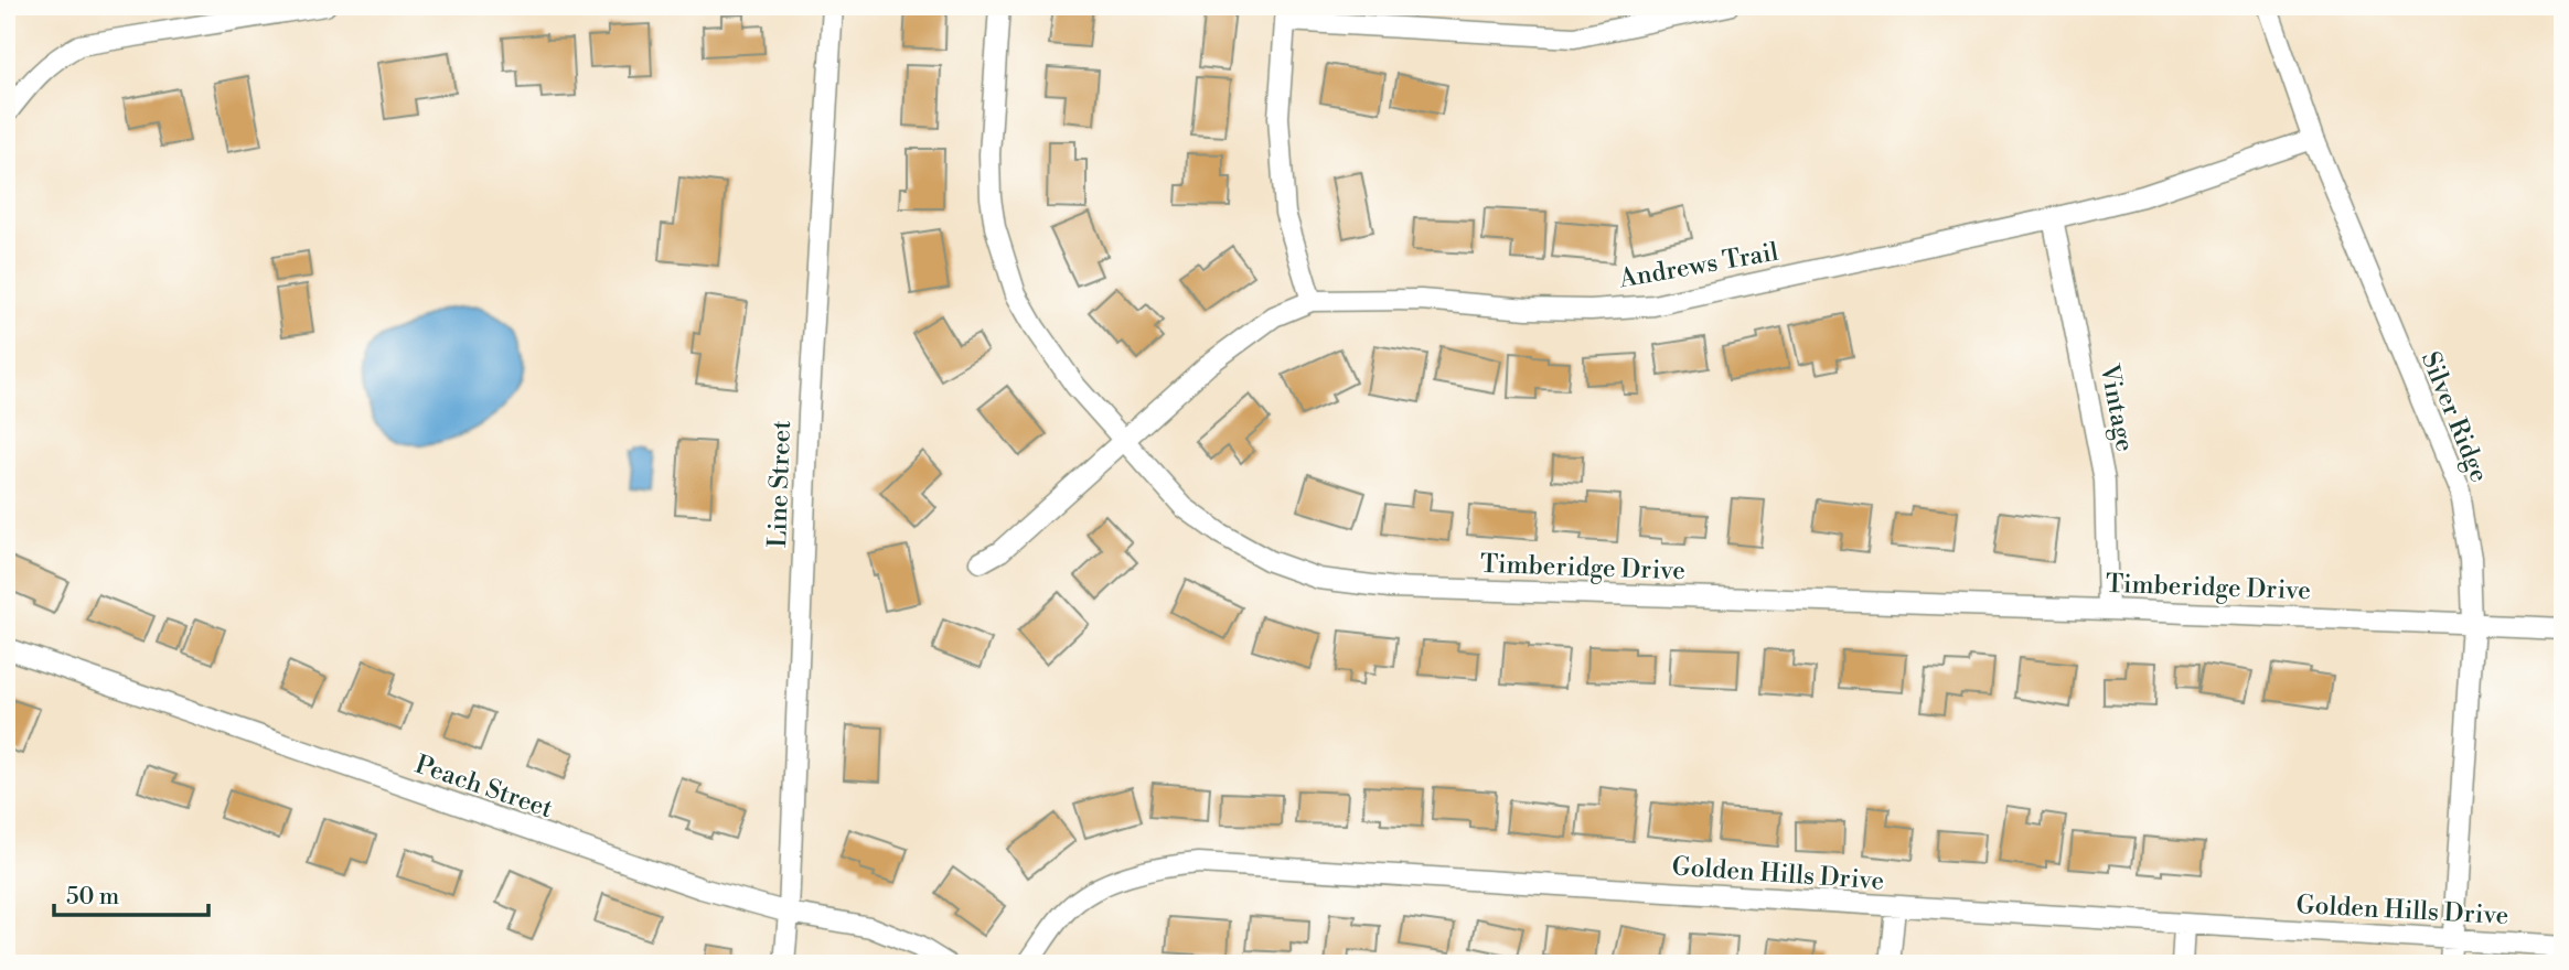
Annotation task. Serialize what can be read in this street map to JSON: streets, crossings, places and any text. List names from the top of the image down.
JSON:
{
  "streets": {
    "street": [
      "Andrews Trail",
      "Vintage",
      "Silver Ridge",
      "Line Street",
      "Timberidge Drive",
      "Peach Street",
      "Golden Hills Drive"
    ]
  },
  "crossings": [
    ["Andrews Trail", "Vintage"],
    ["Andrews Trail", "Silver Ridge"],
    ["Andrews Trail", "Timberidge Drive"],
    ["Vintage", "Timberidge Drive"],
    ["Silver Ridge", "Timberidge Drive"],
    ["Silver Ridge", "Golden Hills Drive"],
    ["Line Street", "Peach Street"]
  ],
  "scale_bar": "50 m"
}
